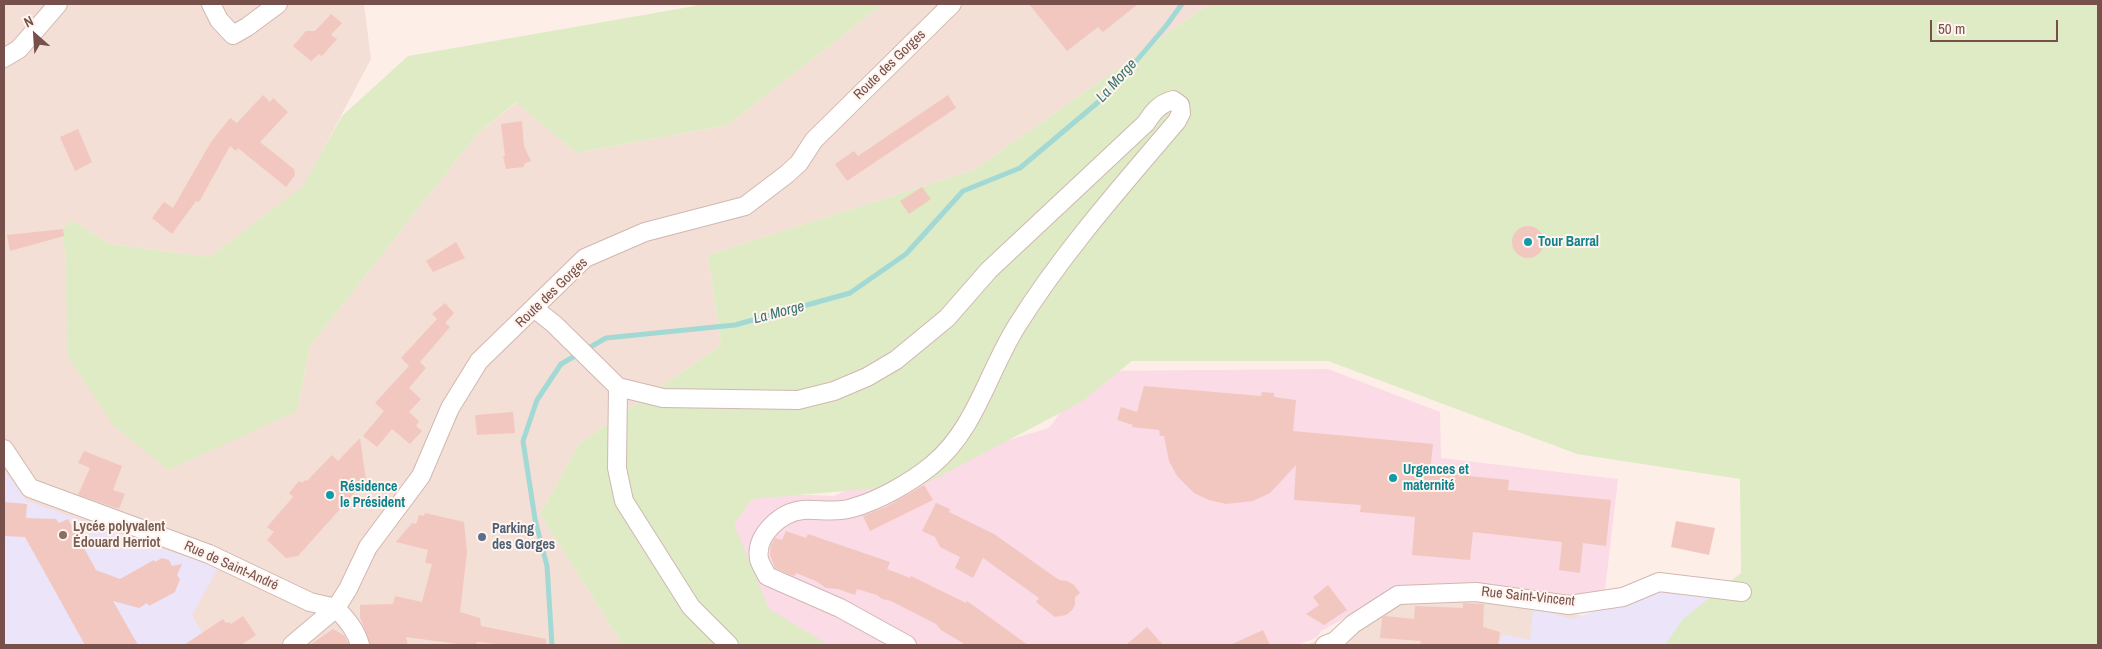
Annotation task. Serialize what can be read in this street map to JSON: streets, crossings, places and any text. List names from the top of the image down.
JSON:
{
  "streets": {
    "street": ["Route des Gorges", "Rue de Saint-André", "Rue Saint-Vincent"]
  },
  "crossings": [
    ["Route des Gorges", "Rue de Saint-André"]
  ],
  "water": ["La Morge"],
  "places": [
    "Tour Barral",
    "Urgences et maternité",
    "Résidence le Président",
    "Lycée polyvalent Édouard Herriot",
    "Parking des Gorges"
  ],
  "scale_bar": "50 m",
  "north": "top left"
}
